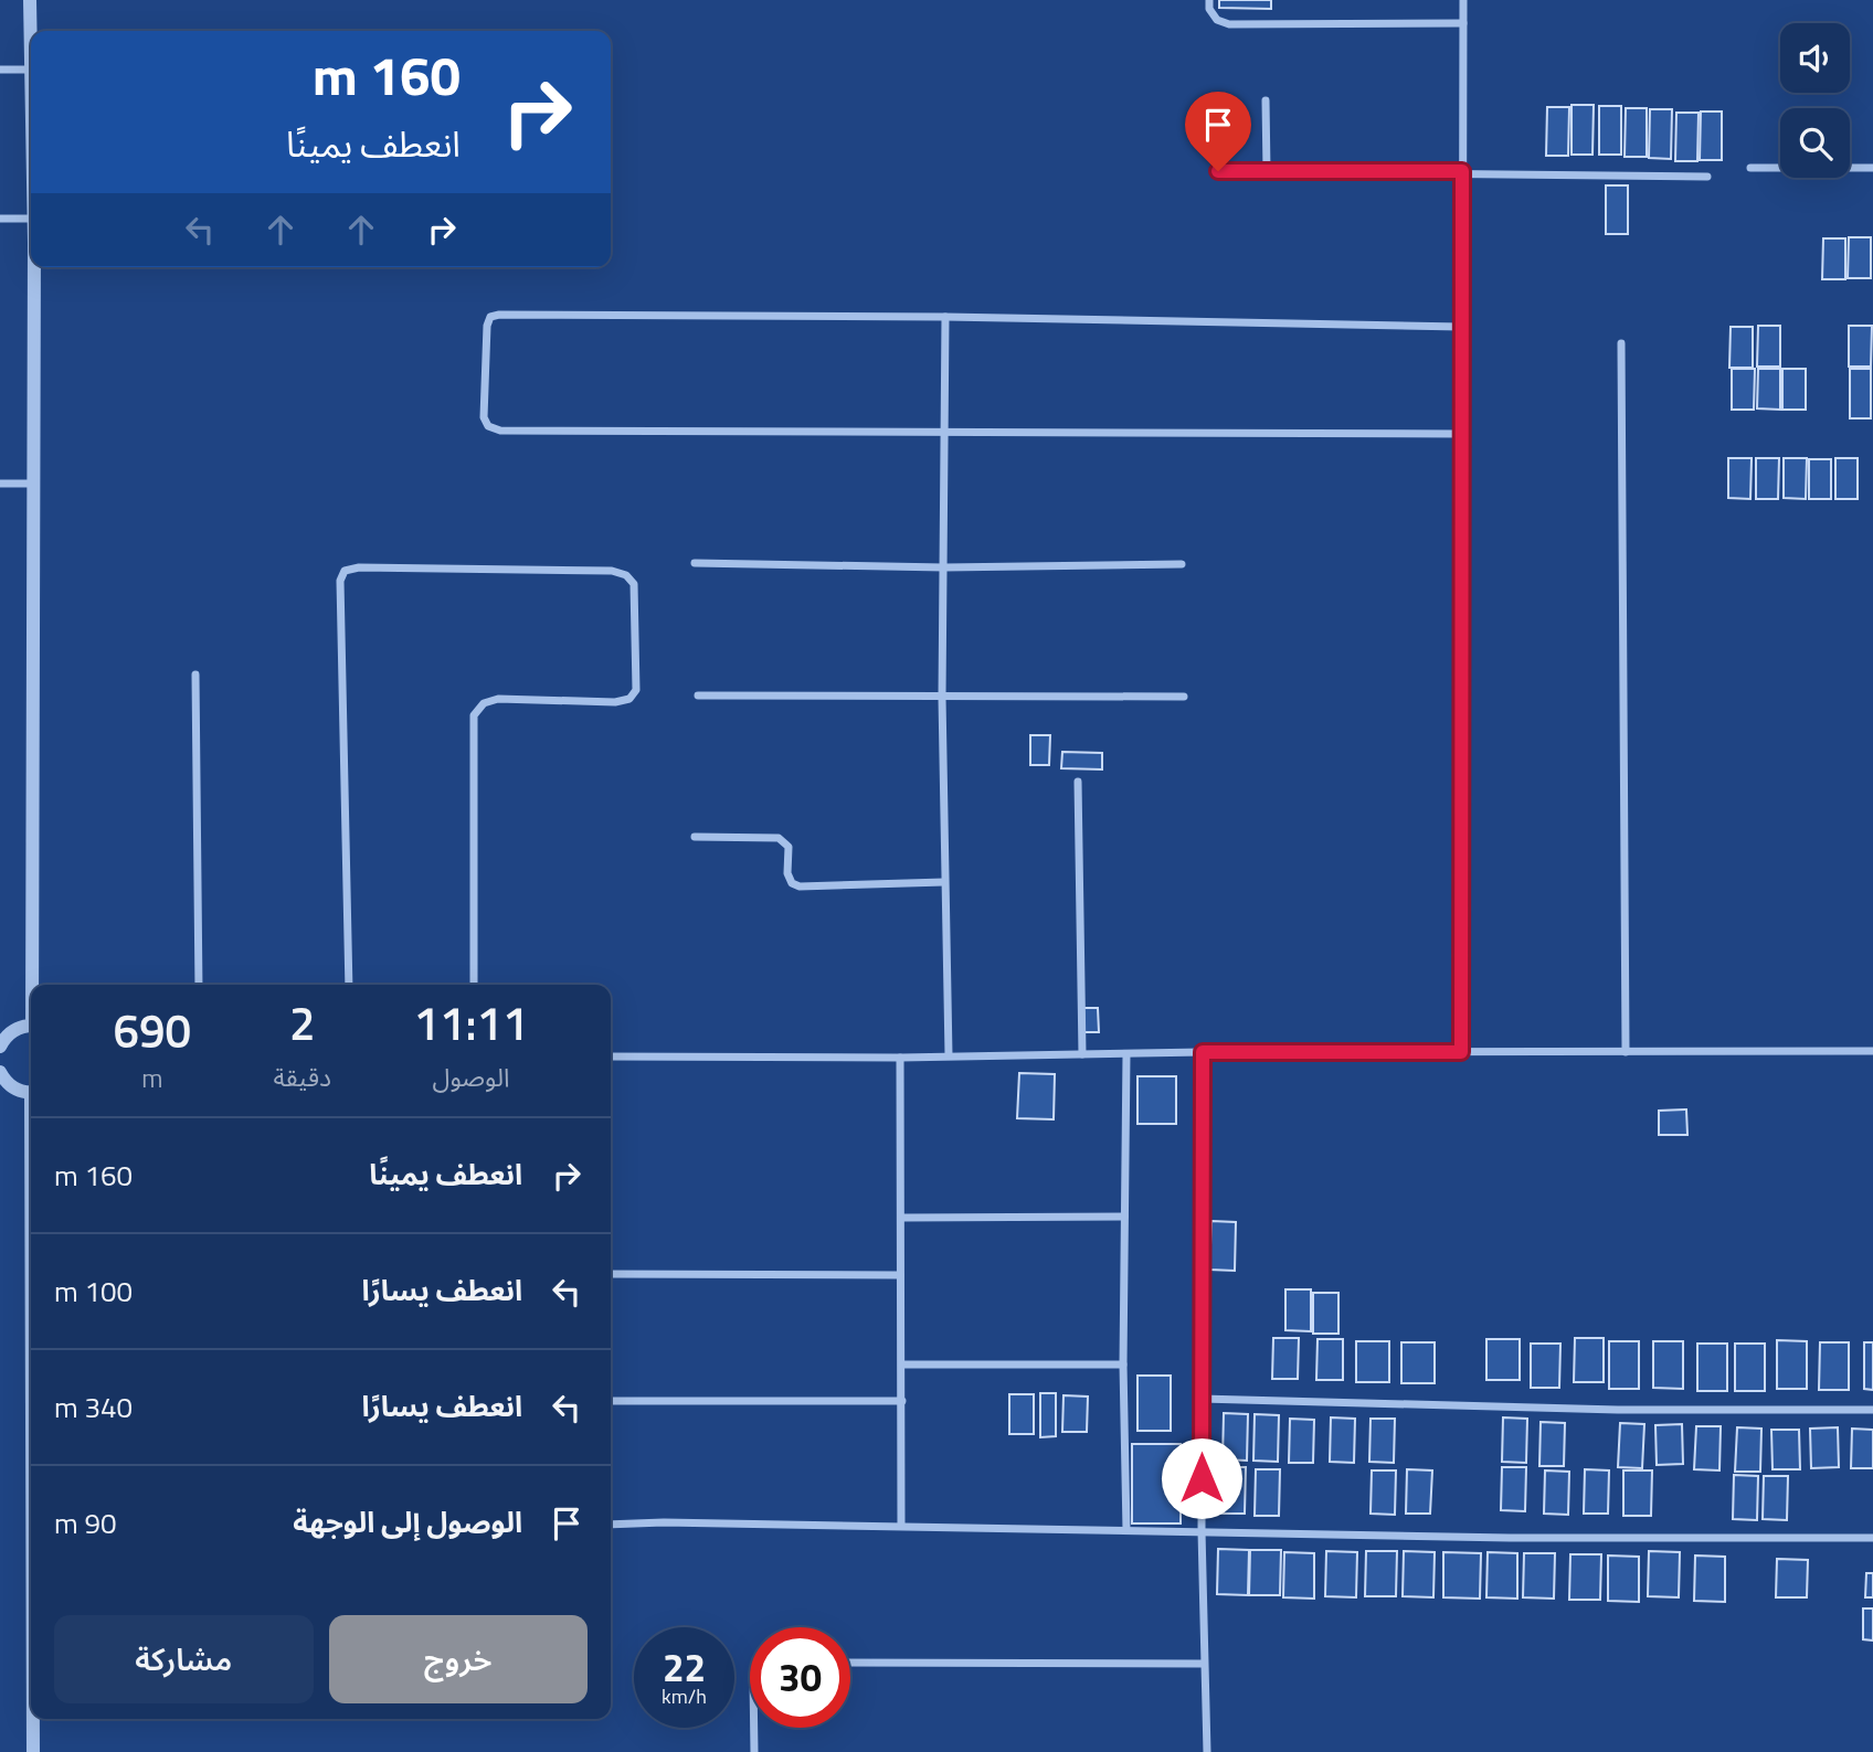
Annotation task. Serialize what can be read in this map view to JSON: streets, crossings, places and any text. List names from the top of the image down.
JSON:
{
  "page": {
    "turn": ["160 m", "انعطف يمينًا"],
    "eta": [
      "11:11",
      "الوصول",
      "2",
      "دقيقة",
      "690",
      "m"
    ],
    "list": [
      {
        "name": "انعطف يمينًا",
        "value": "160 m"
      },
      {
        "name": "انعطف يسارًا",
        "value": "100 m"
      },
      {
        "name": "انعطف يسارًا",
        "value": "340 m"
      },
      {
        "name": "الوصول إلى الوجهة",
        "value": "90 m"
      }
    ],
    "buttons": ["خروج", "مشاركة"],
    "speed": "22 km/h",
    "limit": "30"
  }
}
